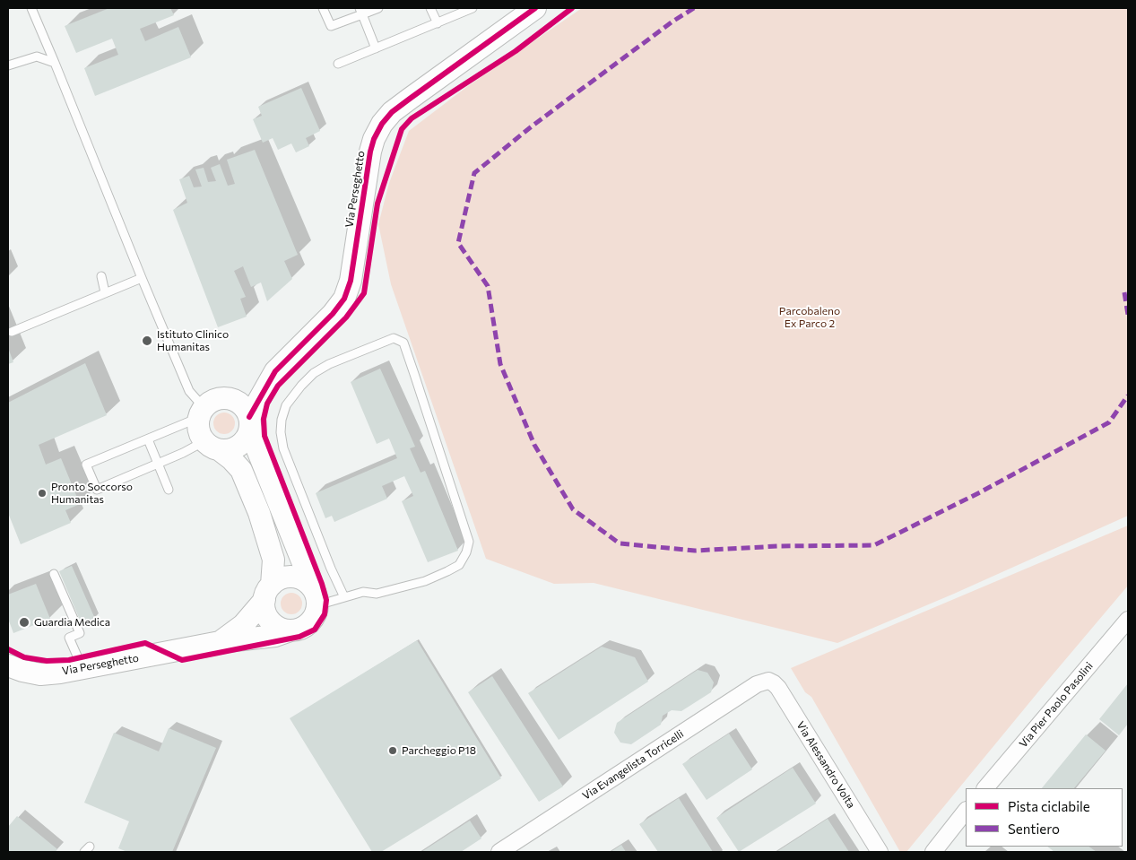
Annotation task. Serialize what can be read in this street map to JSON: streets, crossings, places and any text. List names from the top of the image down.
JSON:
{
  "streets": {
    "street": [
      "Via Perseghetto",
      "Via Pier Paolo Pasolini",
      "Via Evangelista Torricelli",
      "Via Alessandro Volta"
    ]
  },
  "crossings": [
    ["Via Evangelista Torricelli", "Via Alessandro Volta"]
  ],
  "parks": ["Parcobaleno Ex Parco 2"],
  "places": [
    "Istituto Clinico Humanitas",
    "Pronto Soccorso Humanitas",
    "Guardia Medica",
    "Parcheggio P18"
  ],
  "legend": ["Pista ciclabile", "Sentiero"]
}
